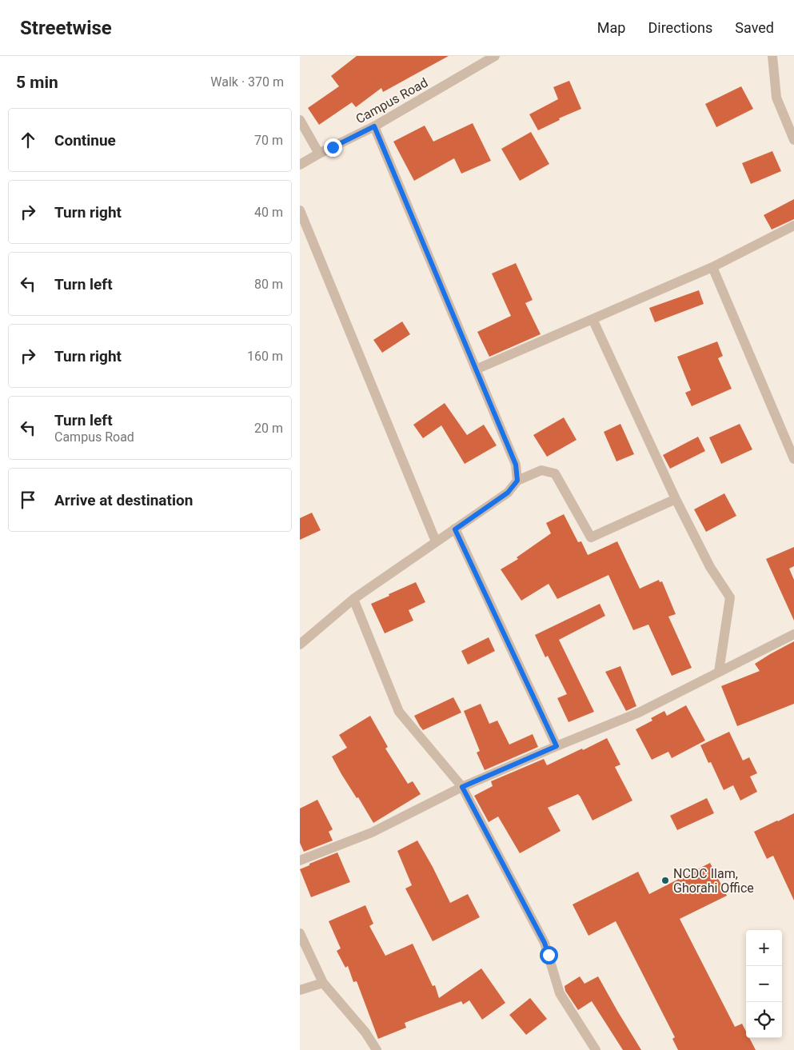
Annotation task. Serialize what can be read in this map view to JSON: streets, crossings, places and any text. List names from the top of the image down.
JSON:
{
  "streets": {
    "street": ["Campus Road"]
  },
  "places": ["NCDC Ilam, Ghorahi Office"],
  "page": {
    "header": "Streetwise",
    "nav": ["Map", "Directions", "Saved"],
    "heading": ["5 min", "Walk · 370 m"],
    "list": [
      ["Continue", "70 m"],
      ["Turn right", "40 m"],
      ["Turn left", "80 m"],
      ["Turn right", "160 m"],
      ["Turn left", "Campus Road", "20 m"],
      "Arrive at destination"
    ],
    "map_buttons": ["+", "−"]
  }
}
